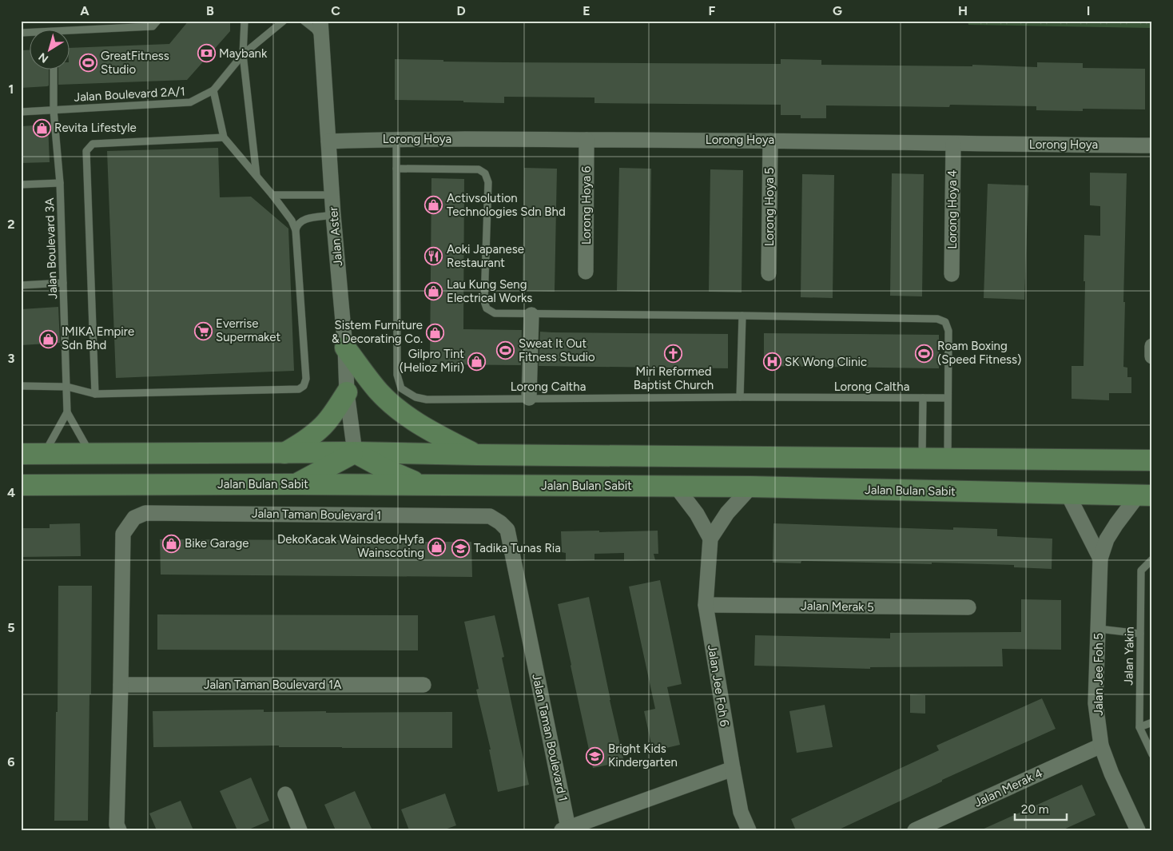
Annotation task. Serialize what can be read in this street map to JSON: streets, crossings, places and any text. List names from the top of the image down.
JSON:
{
  "streets": {
    "main road": ["Jalan Bulan Sabit"],
    "street": [
      "Lorong Hoya",
      "Lorong Hoya 6",
      "Lorong Hoya 5",
      "Lorong Hoya 4",
      "Jalan Aster",
      "Jalan Taman Boulevard 1",
      "Jalan Merak 5",
      "Jalan Jee Foh 5",
      "Jalan Taman Boulevard 1A",
      "Jalan Jee Foh 6",
      "Jalan Merak 4"
    ],
    "lane": [
      "Jalan Boulevard 2A/1",
      "Jalan Boulevard 3A",
      "Lorong Caltha",
      "Jalan Yakin"
    ]
  },
  "crossings": [
    ["Jalan Boulevard 2A/1", "Jalan Boulevard 3A"],
    ["Lorong Hoya", "Lorong Hoya 6"],
    ["Lorong Hoya", "Lorong Hoya 5"],
    ["Lorong Hoya", "Lorong Hoya 4"],
    ["Lorong Hoya", "Jalan Aster"],
    ["Lorong Hoya", "Lorong Caltha"],
    ["Jalan Bulan Sabit", "Jalan Jee Foh 5"],
    ["Jalan Taman Boulevard 1", "Jalan Taman Boulevard 1A"],
    ["Jalan Merak 5", "Jalan Jee Foh 6"],
    ["Jalan Jee Foh 5", "Jalan Merak 4"]
  ],
  "places": {
    "bank": ["Maybank"],
    "sports": ["GreatFitness Studio", "Sweat It Out Fitness Studio", "Roam Boxing (Speed Fitness)"],
    "shop": [
      "Revita Lifestyle",
      "Activsolution Technologies Sdn Bhd",
      "Lau Kung Seng Electrical Works",
      "Sistem Furniture & Decorating Co.",
      "IMIKA Empire Sdn Bhd",
      "Gilpro Tint (Helioz Miri)",
      "Bike Garage",
      "DekoKacak WainsdecoHyfa Wainscoting"
    ],
    "restaurant": ["Aoki Japanese Restaurant"],
    "supermarket": ["Everrise Supermaket"],
    "church": ["Miri Reformed Baptist Church"],
    "hospital": ["SK Wong Clinic"],
    "school or university": ["Tadika Tunas Ria", "Bright Kids Kindergarten"]
  },
  "scale_bar": "20 m",
  "north": "bottom left",
  "grid": {
    "columns": [
      "A",
      "B",
      "C",
      "D",
      "E",
      "F",
      "G",
      "H",
      "I"
    ],
    "rows": [
      "1",
      "2",
      "3",
      "4",
      "5",
      "6"
    ]
  }
}
